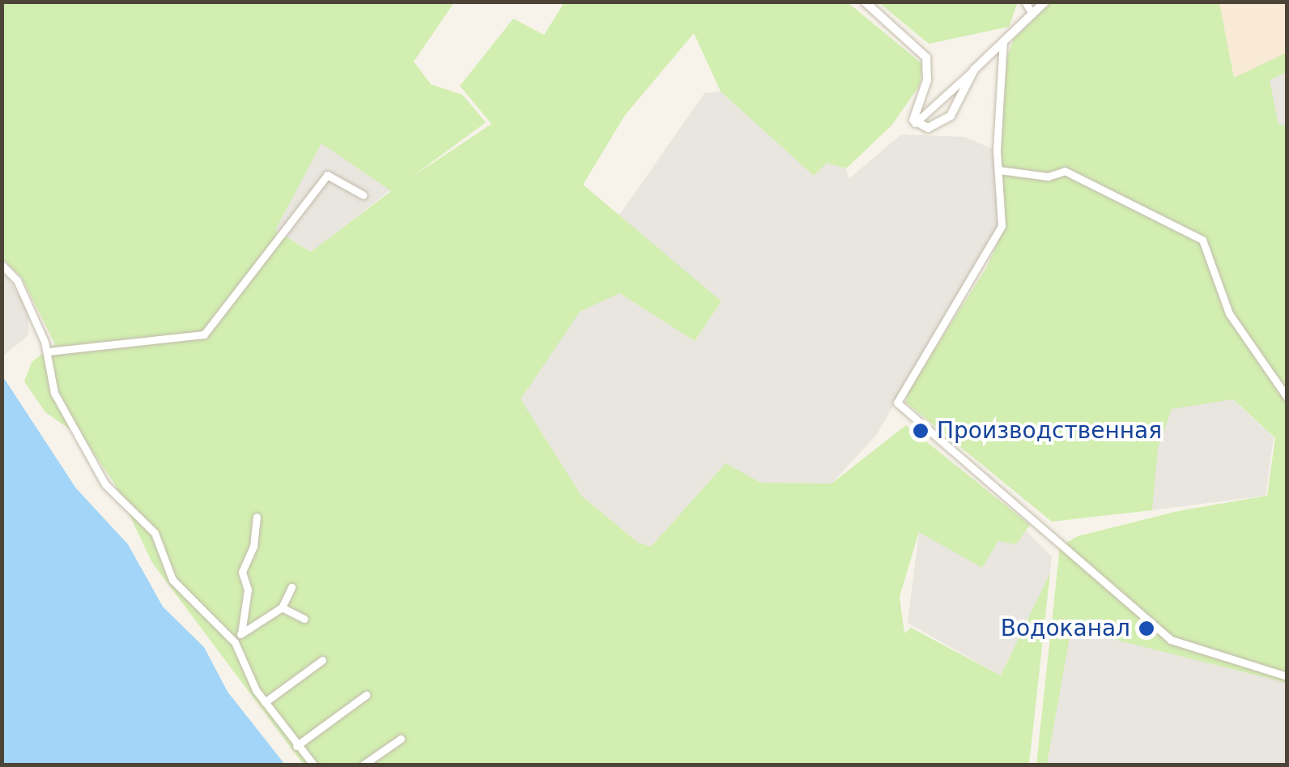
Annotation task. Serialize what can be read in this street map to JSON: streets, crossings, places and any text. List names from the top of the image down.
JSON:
{
  "places": ["Производственная", "Водоканал"]
}
